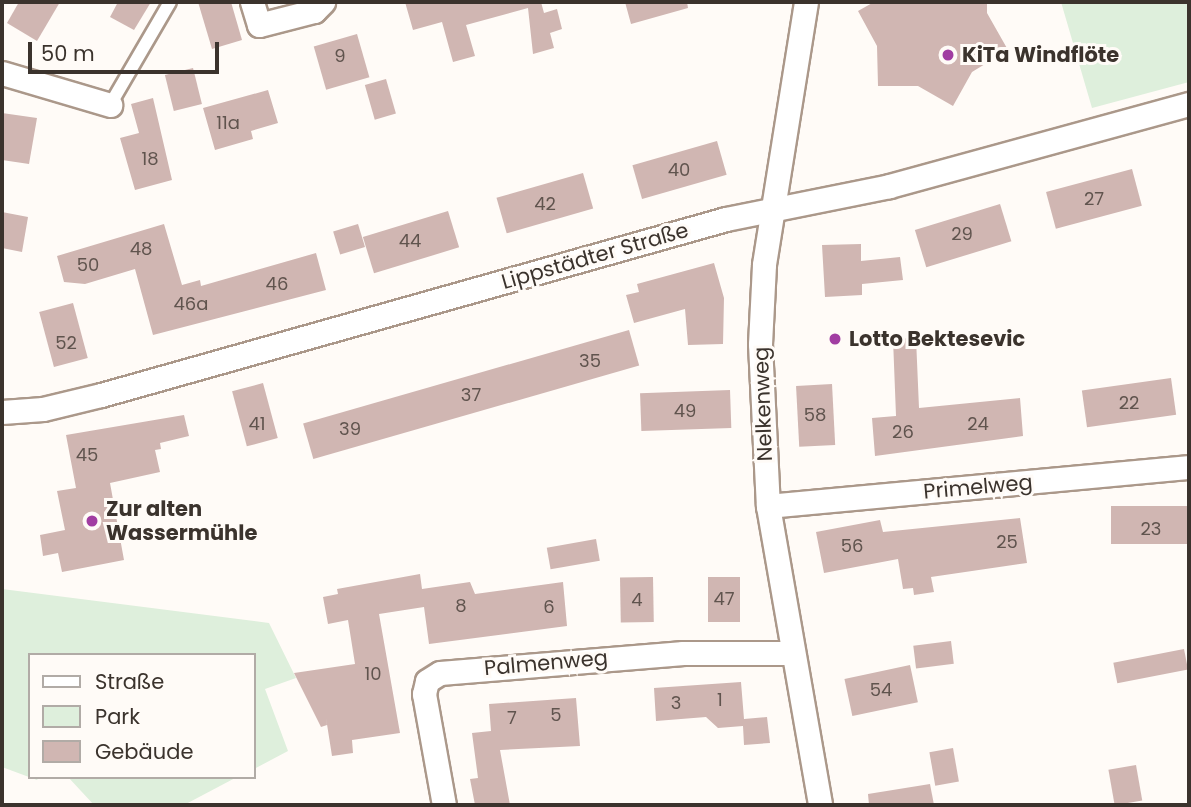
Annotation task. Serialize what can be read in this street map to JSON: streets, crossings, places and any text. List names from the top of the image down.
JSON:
{
  "streets": {
    "street": [
      "Lippstädter Straße",
      "Nelkenweg",
      "Primelweg",
      "Palmenweg"
    ]
  },
  "crossings": [
    ["Lippstädter Straße", "Nelkenweg"],
    ["Nelkenweg", "Primelweg"],
    ["Nelkenweg", "Palmenweg"]
  ],
  "places": ["KiTa Windflöte", "Lotto Bektesevic", "Zur alten Wassermühle"],
  "house_numbers": [
    "9",
    "11a",
    "18",
    "40",
    "27",
    "42",
    "29",
    "44",
    "48",
    "50",
    "46",
    "46a",
    "52",
    "35",
    "37",
    "22",
    "49",
    "58",
    "41",
    "24",
    "39",
    "26",
    "45",
    "23",
    "25",
    "56",
    "47",
    "4",
    "8",
    "6",
    "10",
    "54",
    "1",
    "3",
    "5",
    "7"
  ],
  "legend": ["Straße", "Park", "Gebäude"],
  "scale_bar": "50 m"
}
